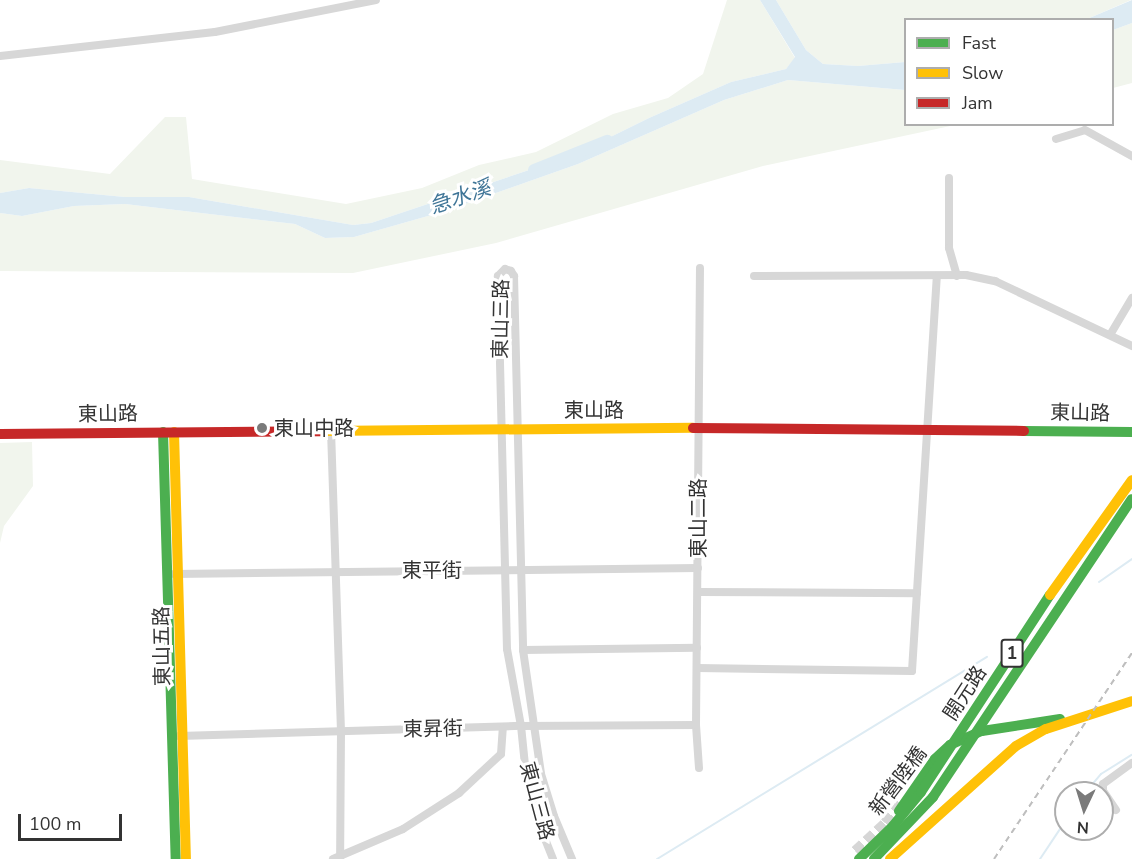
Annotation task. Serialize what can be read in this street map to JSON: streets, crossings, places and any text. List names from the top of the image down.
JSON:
{
  "streets": {
    "street": [
      "東山三路",
      "東山路",
      "東山二路",
      "東平街",
      "東山五路",
      "1",
      "開元路",
      "東昇街",
      "新營陸橋"
    ]
  },
  "crossings": [
    ["東山三路", "東山路"],
    ["東山三路", "東平街"],
    ["東山三路", "東昇街"],
    ["東山路", "東山二路"],
    ["東山路", "東山五路"],
    ["東山二路", "東平街"],
    ["東山二路", "東昇街"],
    ["東平街", "東山五路"],
    ["東山五路", "東昇街"],
    ["開元路", "新營陸橋"]
  ],
  "water": ["急水溪"],
  "places": ["東山中路"],
  "legend": ["Fast", "Slow", "Jam"],
  "scale_bar": "100 m",
  "north": "bottom"
}
